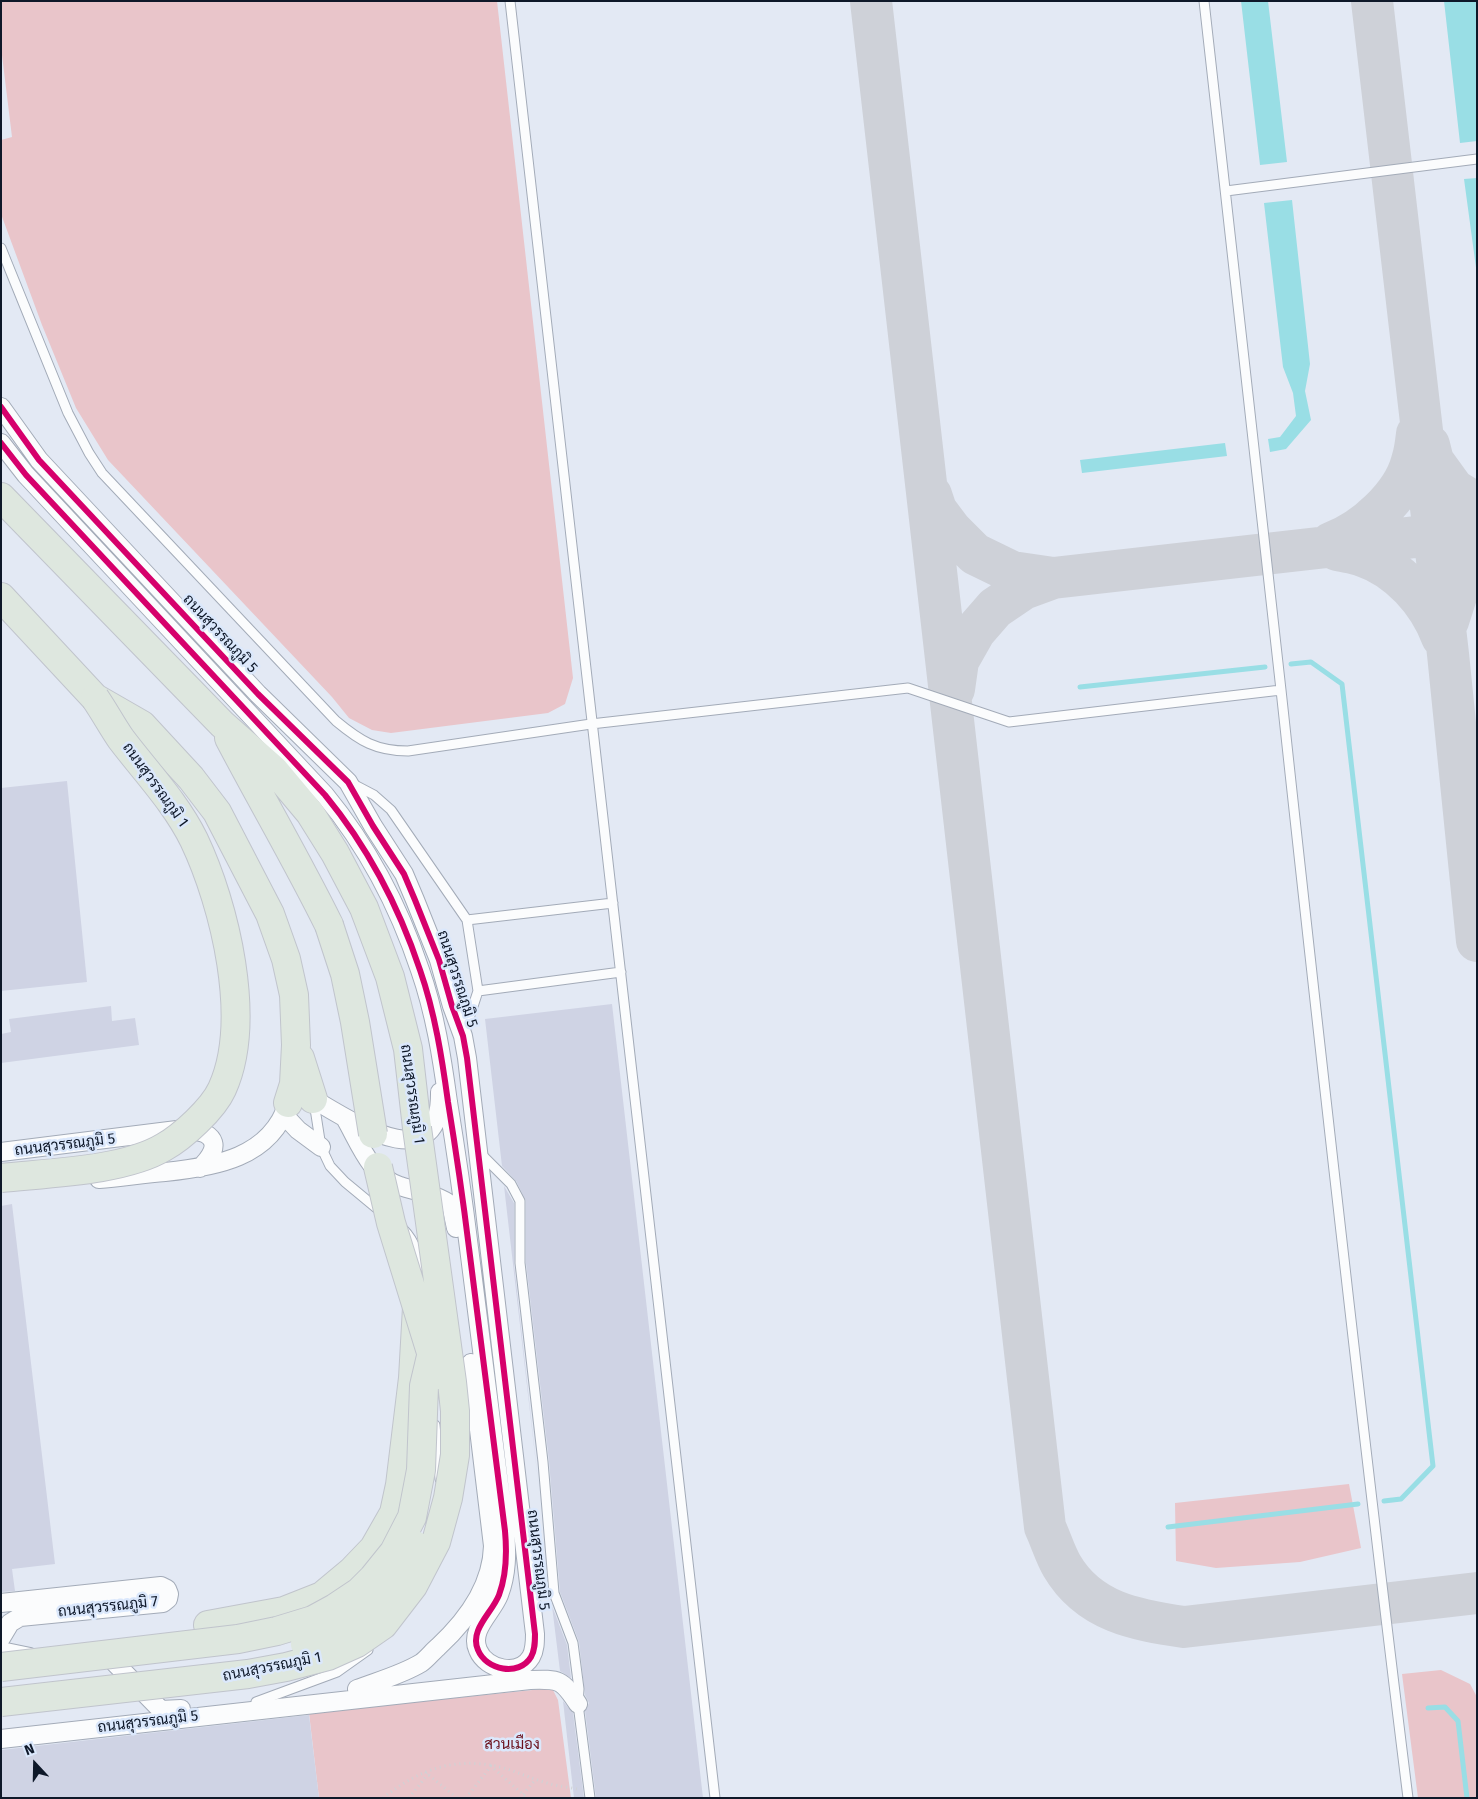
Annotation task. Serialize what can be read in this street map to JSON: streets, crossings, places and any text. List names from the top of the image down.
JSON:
{
  "streets": {
    "highway": ["ถนนสุวรรณภูมิ 1"],
    "street": ["ถนนสุวรรณภูมิ 5", "ถนนสุวรรณภูมิ 7"]
  },
  "crossings": [
    ["ถนนสุวรรณภูมิ 5", "ถนนสุวรรณภูมิ 1"]
  ],
  "parks": ["สวนเมือง"],
  "north": "top"
}
